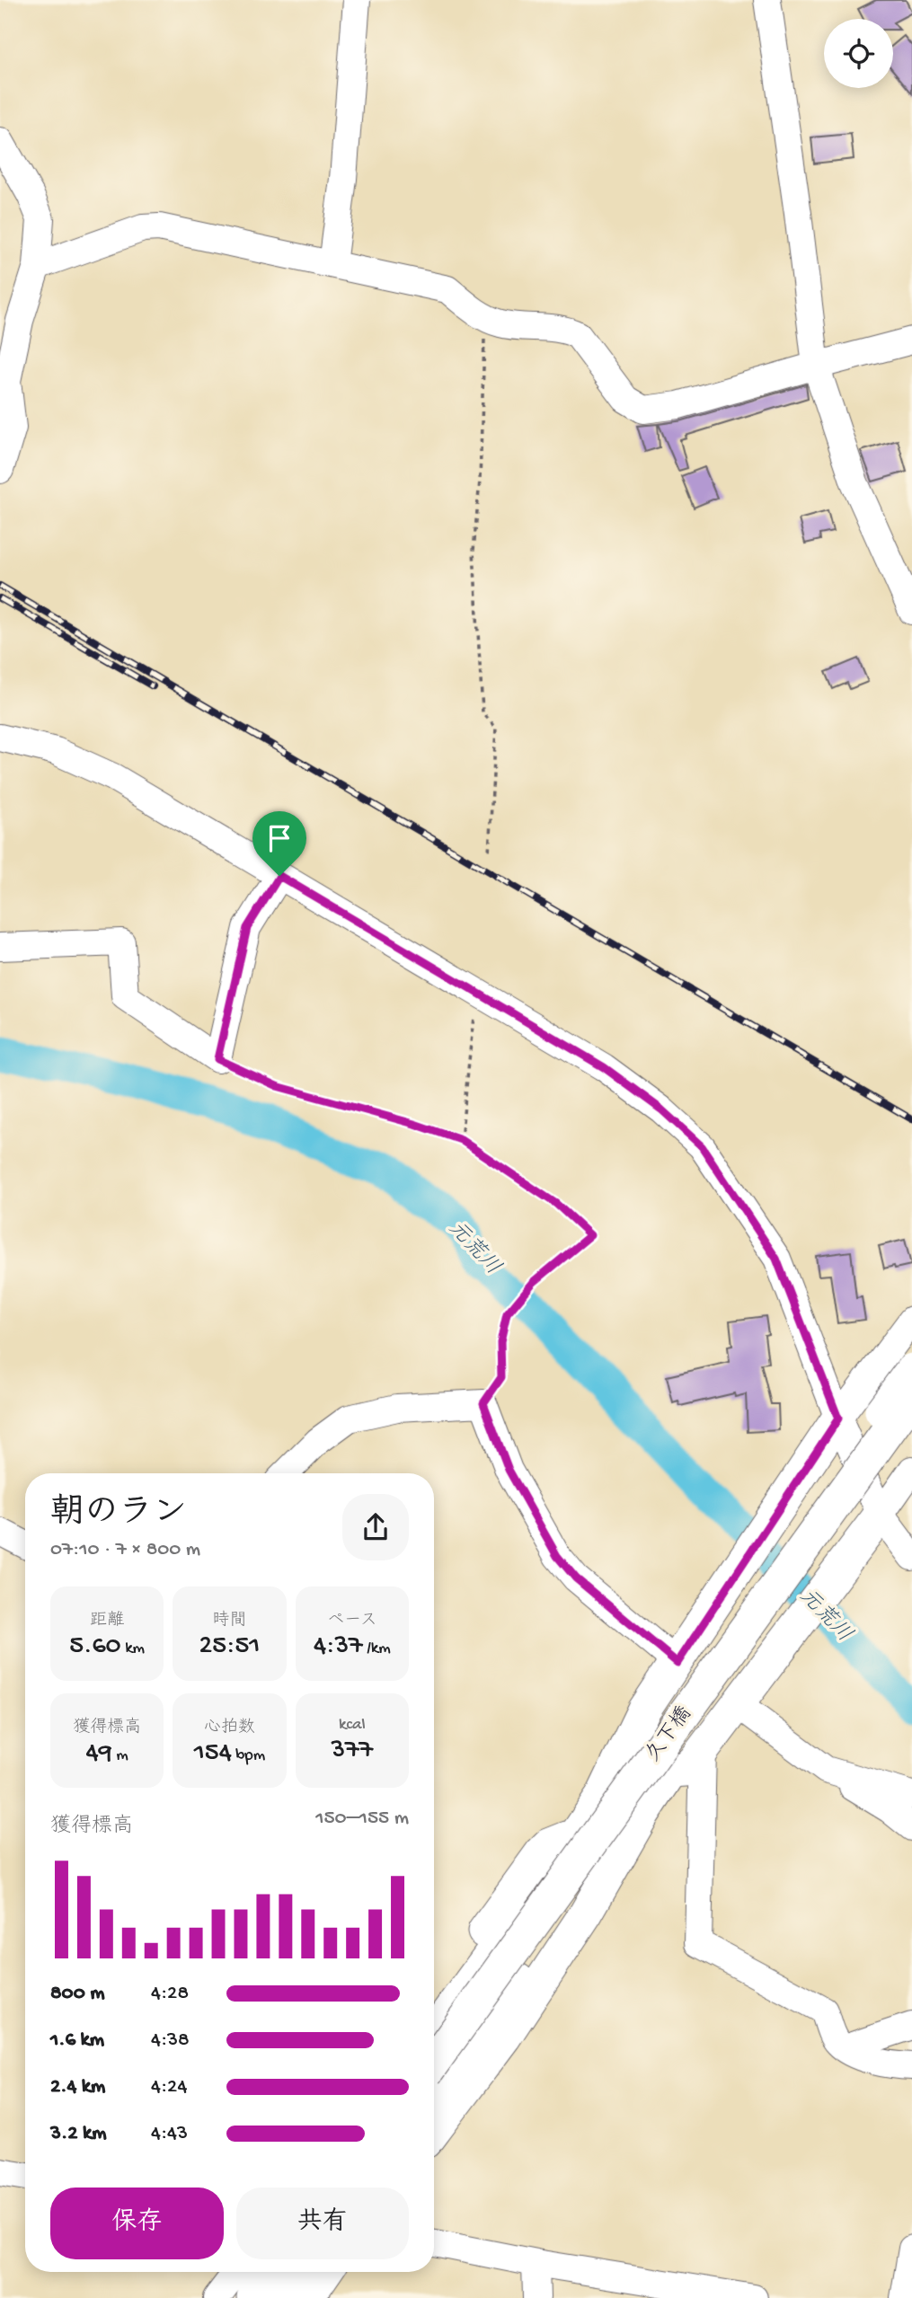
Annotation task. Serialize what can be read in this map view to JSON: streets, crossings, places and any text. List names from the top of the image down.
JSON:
{
  "streets": {
    "main road": ["久下橋"]
  },
  "water": ["元荒川"],
  "page": {
    "heading": ["朝のラン", "07:10 · 7 × 800 m"],
    "stats": [
      ["距離", "5.60 km"],
      ["時間", "25:51"],
      ["ペース", "4:37 /km"],
      ["獲得標高", "49 m"],
      ["心拍数", "154 bpm"],
      ["kcal", "377"]
    ],
    "chart": ["獲得標高", "150–155 m"],
    "list": [
      {
        "name": "800 m",
        "note": "4:28"
      },
      {
        "name": "1.6 km",
        "note": "4:38"
      },
      {
        "name": "2.4 km",
        "note": "4:24"
      },
      {
        "name": "3.2 km",
        "note": "4:43"
      }
    ],
    "buttons": ["保存", "共有"]
  }
}
